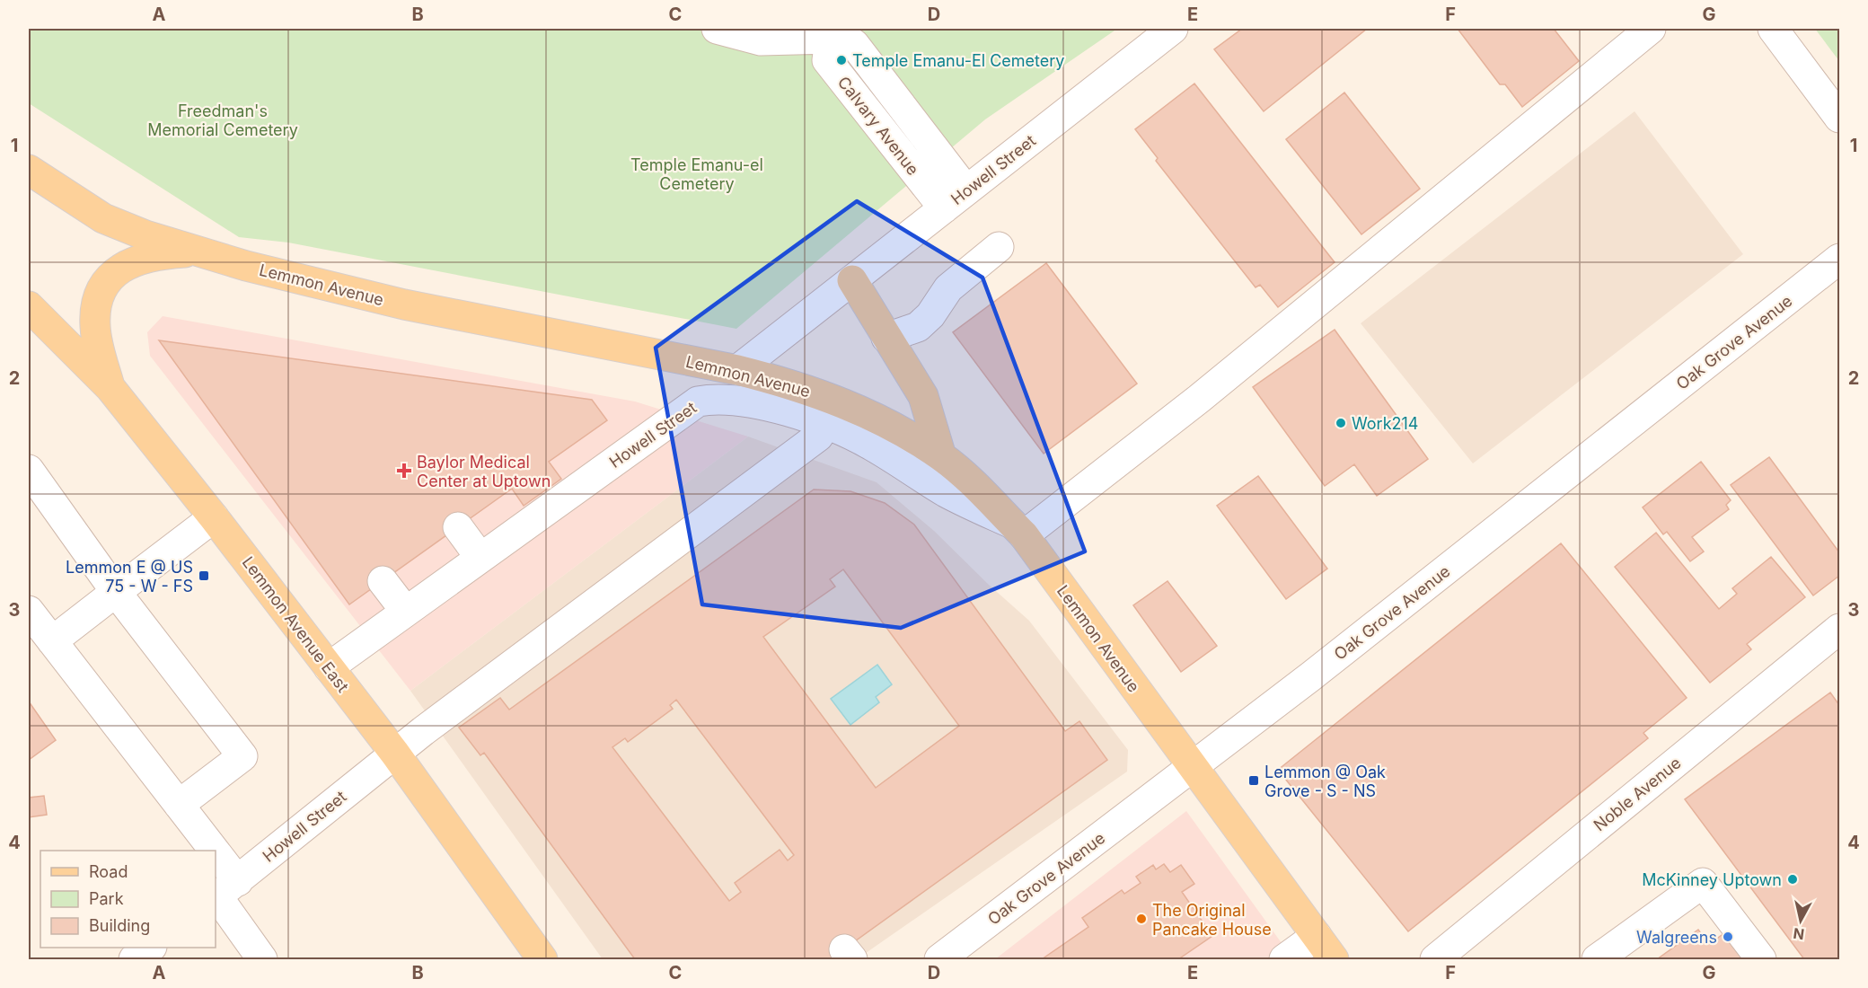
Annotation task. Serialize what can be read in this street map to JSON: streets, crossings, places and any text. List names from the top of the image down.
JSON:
{
  "streets": {
    "main road": ["Lemmon Avenue", "Lemmon Avenue East"],
    "street": [
      "Calvary Avenue",
      "Howell Street",
      "Oak Grove Avenue",
      "Noble Avenue"
    ]
  },
  "crossings": [
    ["Calvary Avenue", "Howell Street"],
    ["Howell Street", "Lemmon Avenue"],
    ["Howell Street", "Lemmon Avenue East"],
    ["Lemmon Avenue", "Oak Grove Avenue"]
  ],
  "parks": ["Freedman's Memorial Cemetery", "Temple Emanu-el Cemetery"],
  "places": {
    "other": [
      "Temple Emanu-El Cemetery",
      "Work214",
      "McKinney Uptown",
      "The Original Pancake House",
      "Walgreens"
    ],
    "health": ["Baylor Medical Center at Uptown"],
    "transit": ["Lemmon E @ US 75 - W - FS", "Lemmon @ Oak Grove - S - NS"]
  },
  "legend": ["Road", "Park", "Building"],
  "north": "bottom",
  "grid": {
    "columns": [
      "A",
      "B",
      "C",
      "D",
      "E",
      "F",
      "G"
    ],
    "rows": [
      "1",
      "2",
      "3",
      "4"
    ]
  }
}
